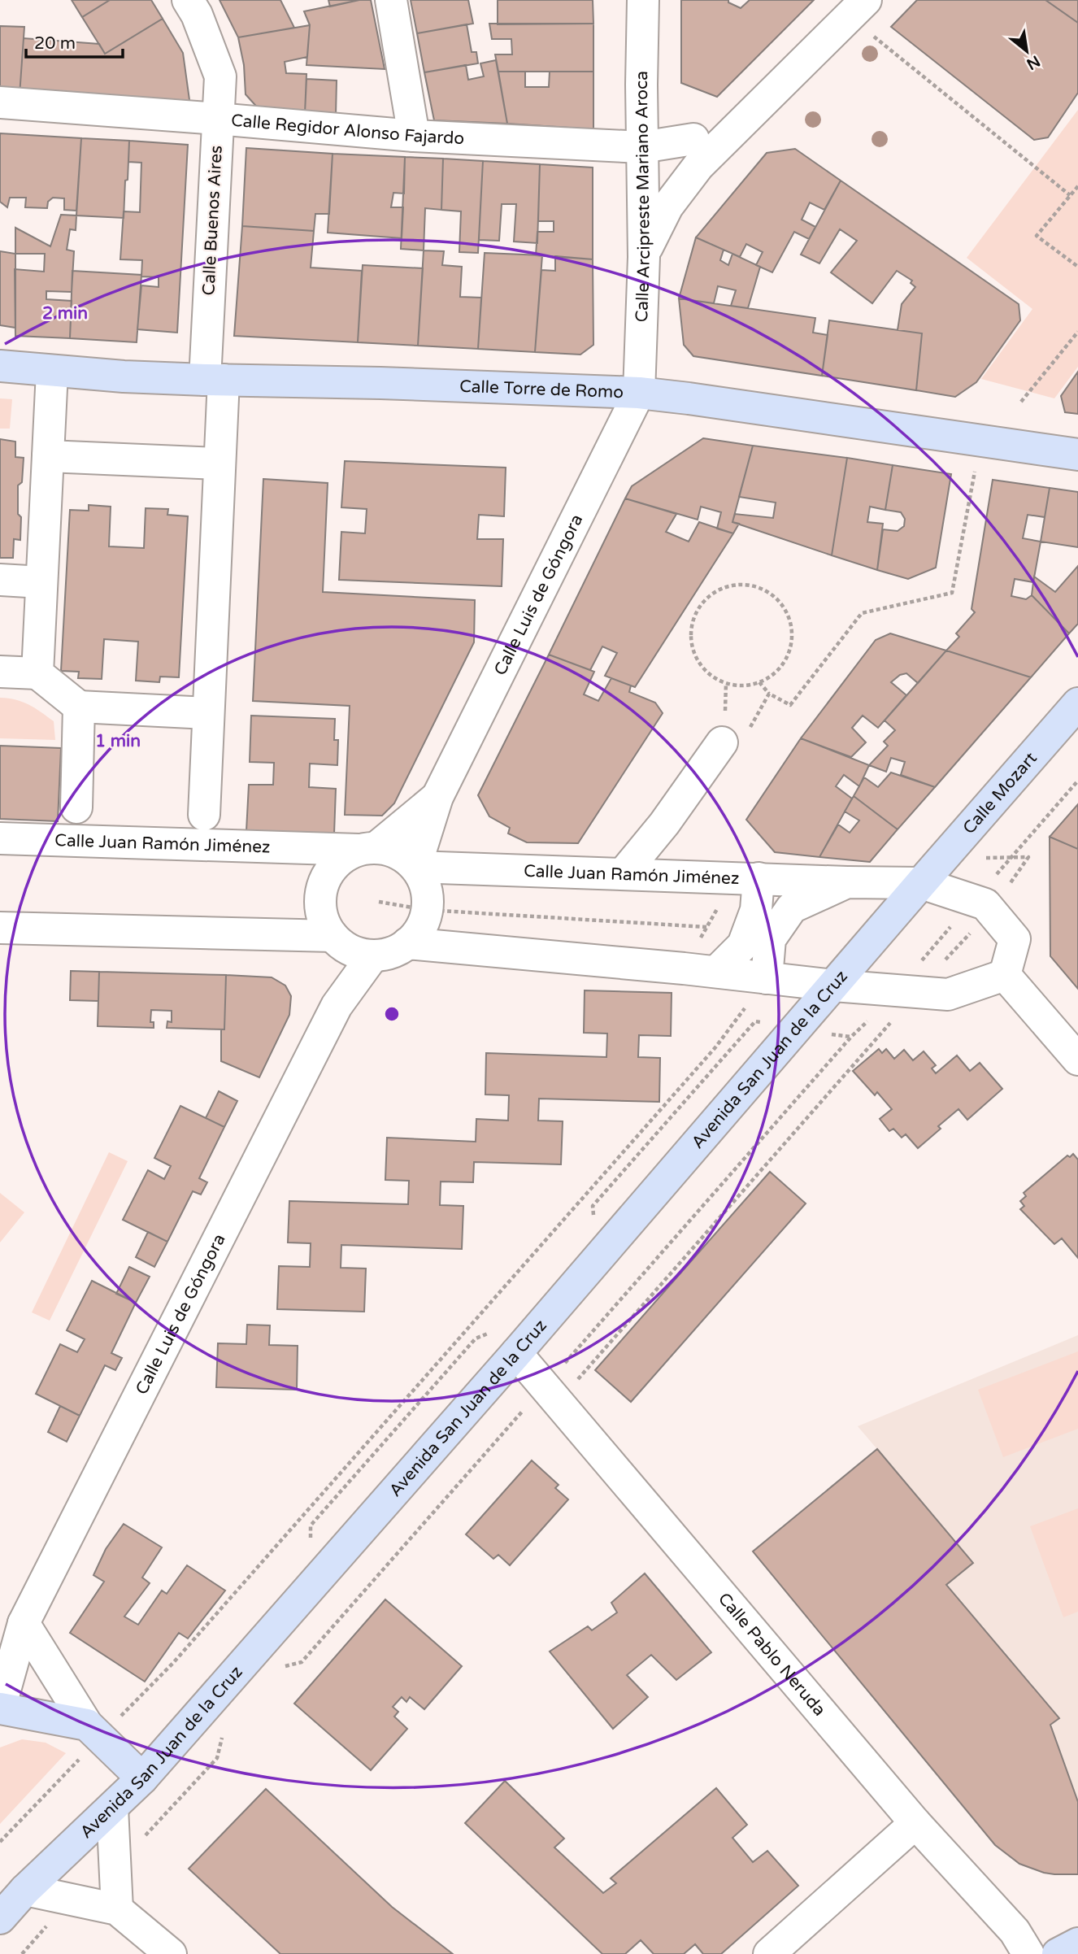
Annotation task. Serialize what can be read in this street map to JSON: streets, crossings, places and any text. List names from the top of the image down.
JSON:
{
  "streets": {
    "street": [
      "Calle Regidor Alonso Fajardo",
      "Calle Arcipreste Mariano Aroca",
      "Calle Buenos Aires",
      "Calle Torre de Romo",
      "Calle Luis de Góngora",
      "Calle Mozart",
      "Calle Juan Ramón Jiménez",
      "Avenida San Juan de la Cruz",
      "Calle Pablo Neruda"
    ]
  },
  "crossings": [
    ["Calle Regidor Alonso Fajardo", "Calle Arcipreste Mariano Aroca"],
    ["Calle Regidor Alonso Fajardo", "Calle Buenos Aires"],
    ["Calle Arcipreste Mariano Aroca", "Calle Torre de Romo"],
    ["Calle Arcipreste Mariano Aroca", "Calle Luis de Góngora"],
    ["Calle Buenos Aires", "Calle Torre de Romo"],
    ["Calle Torre de Romo", "Calle Luis de Góngora"],
    ["Calle Luis de Góngora", "Calle Juan Ramón Jiménez"],
    ["Calle Mozart", "Calle Juan Ramón Jiménez"],
    ["Calle Mozart", "Avenida San Juan de la Cruz"],
    ["Calle Juan Ramón Jiménez", "Avenida San Juan de la Cruz"],
    ["Avenida San Juan de la Cruz", "Calle Pablo Neruda"]
  ],
  "scale_bar": "20 m",
  "north": "bottom right",
  "rings": ["2 min", "1 min"]
}
